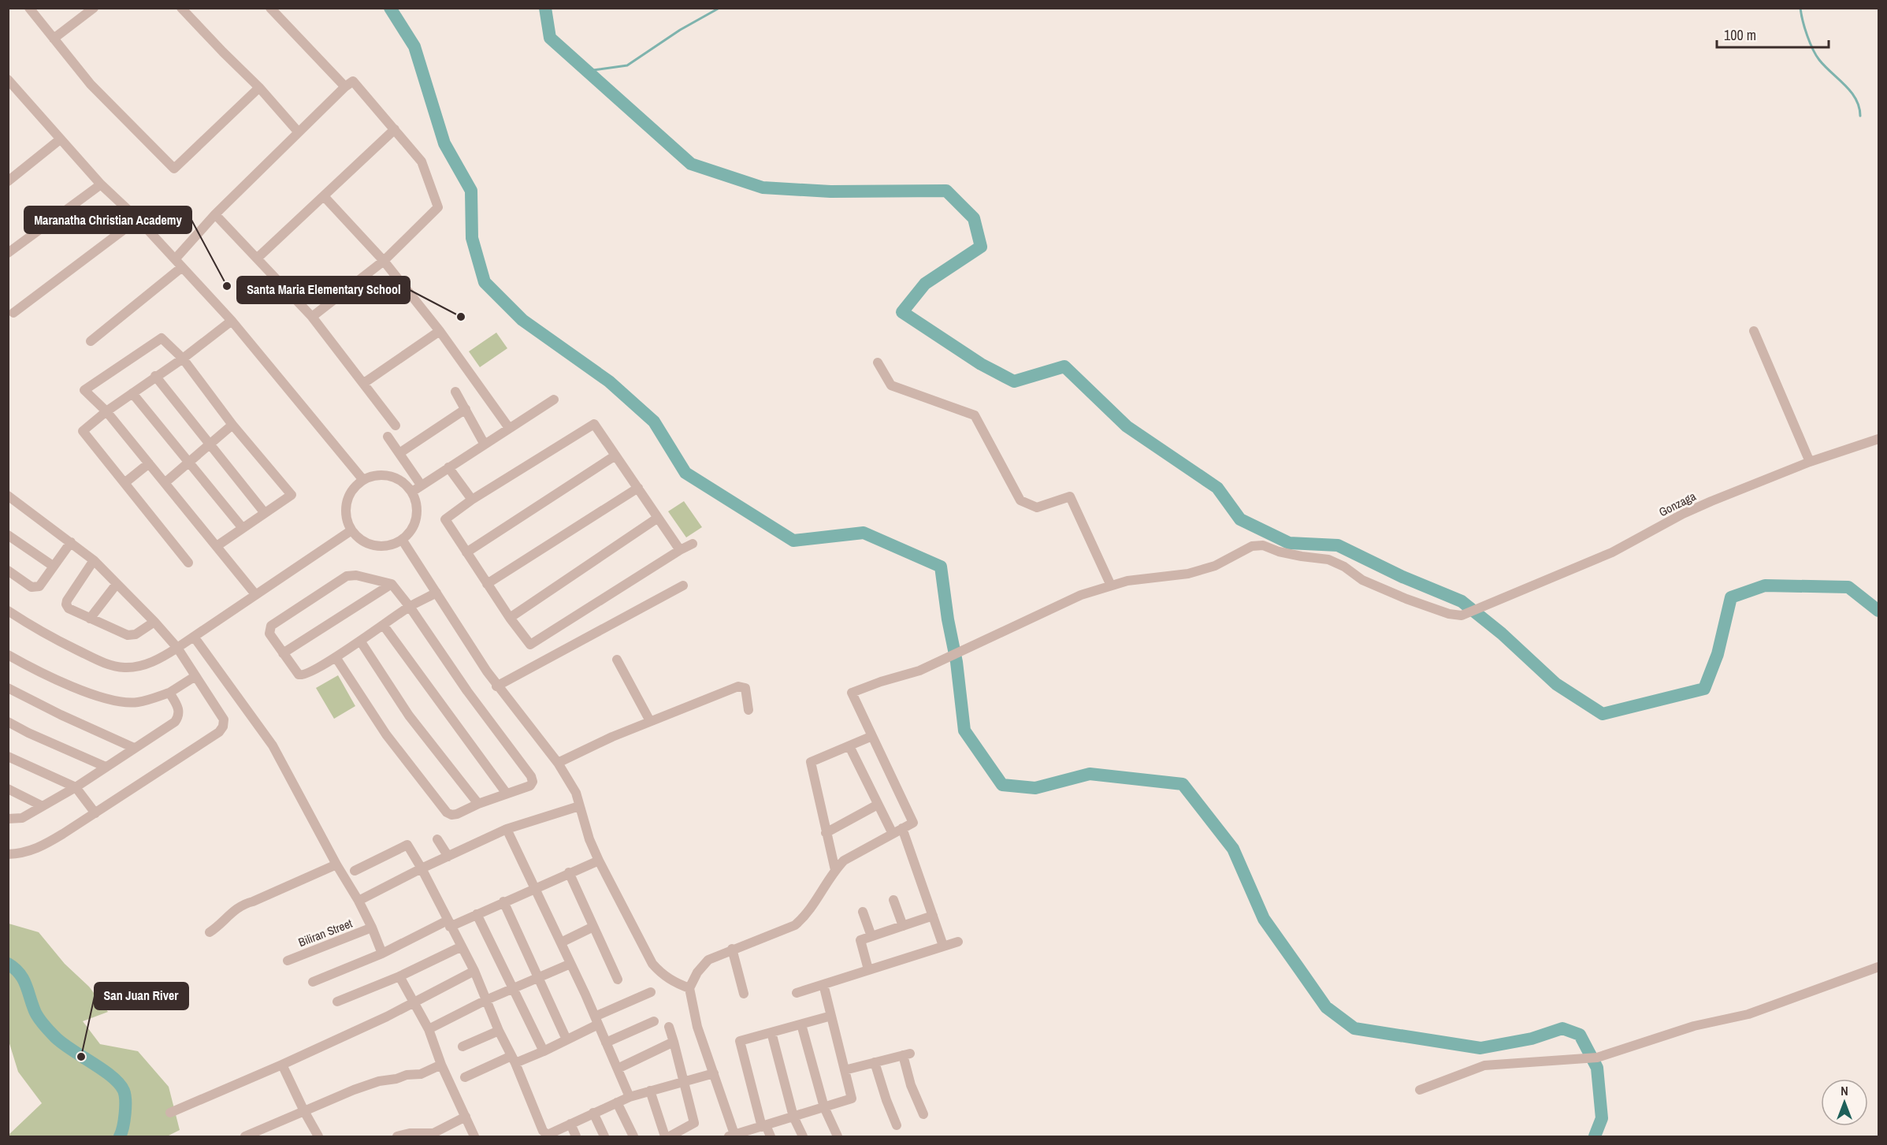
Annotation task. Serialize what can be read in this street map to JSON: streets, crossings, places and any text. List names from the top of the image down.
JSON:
{
  "streets": {
    "street": ["Gonzaga", "Biliran Street"]
  },
  "places": ["Maranatha Christian Academy", "Santa Maria Elementary School", "San Juan River"],
  "scale_bar": "100 m",
  "north": "top"
}
